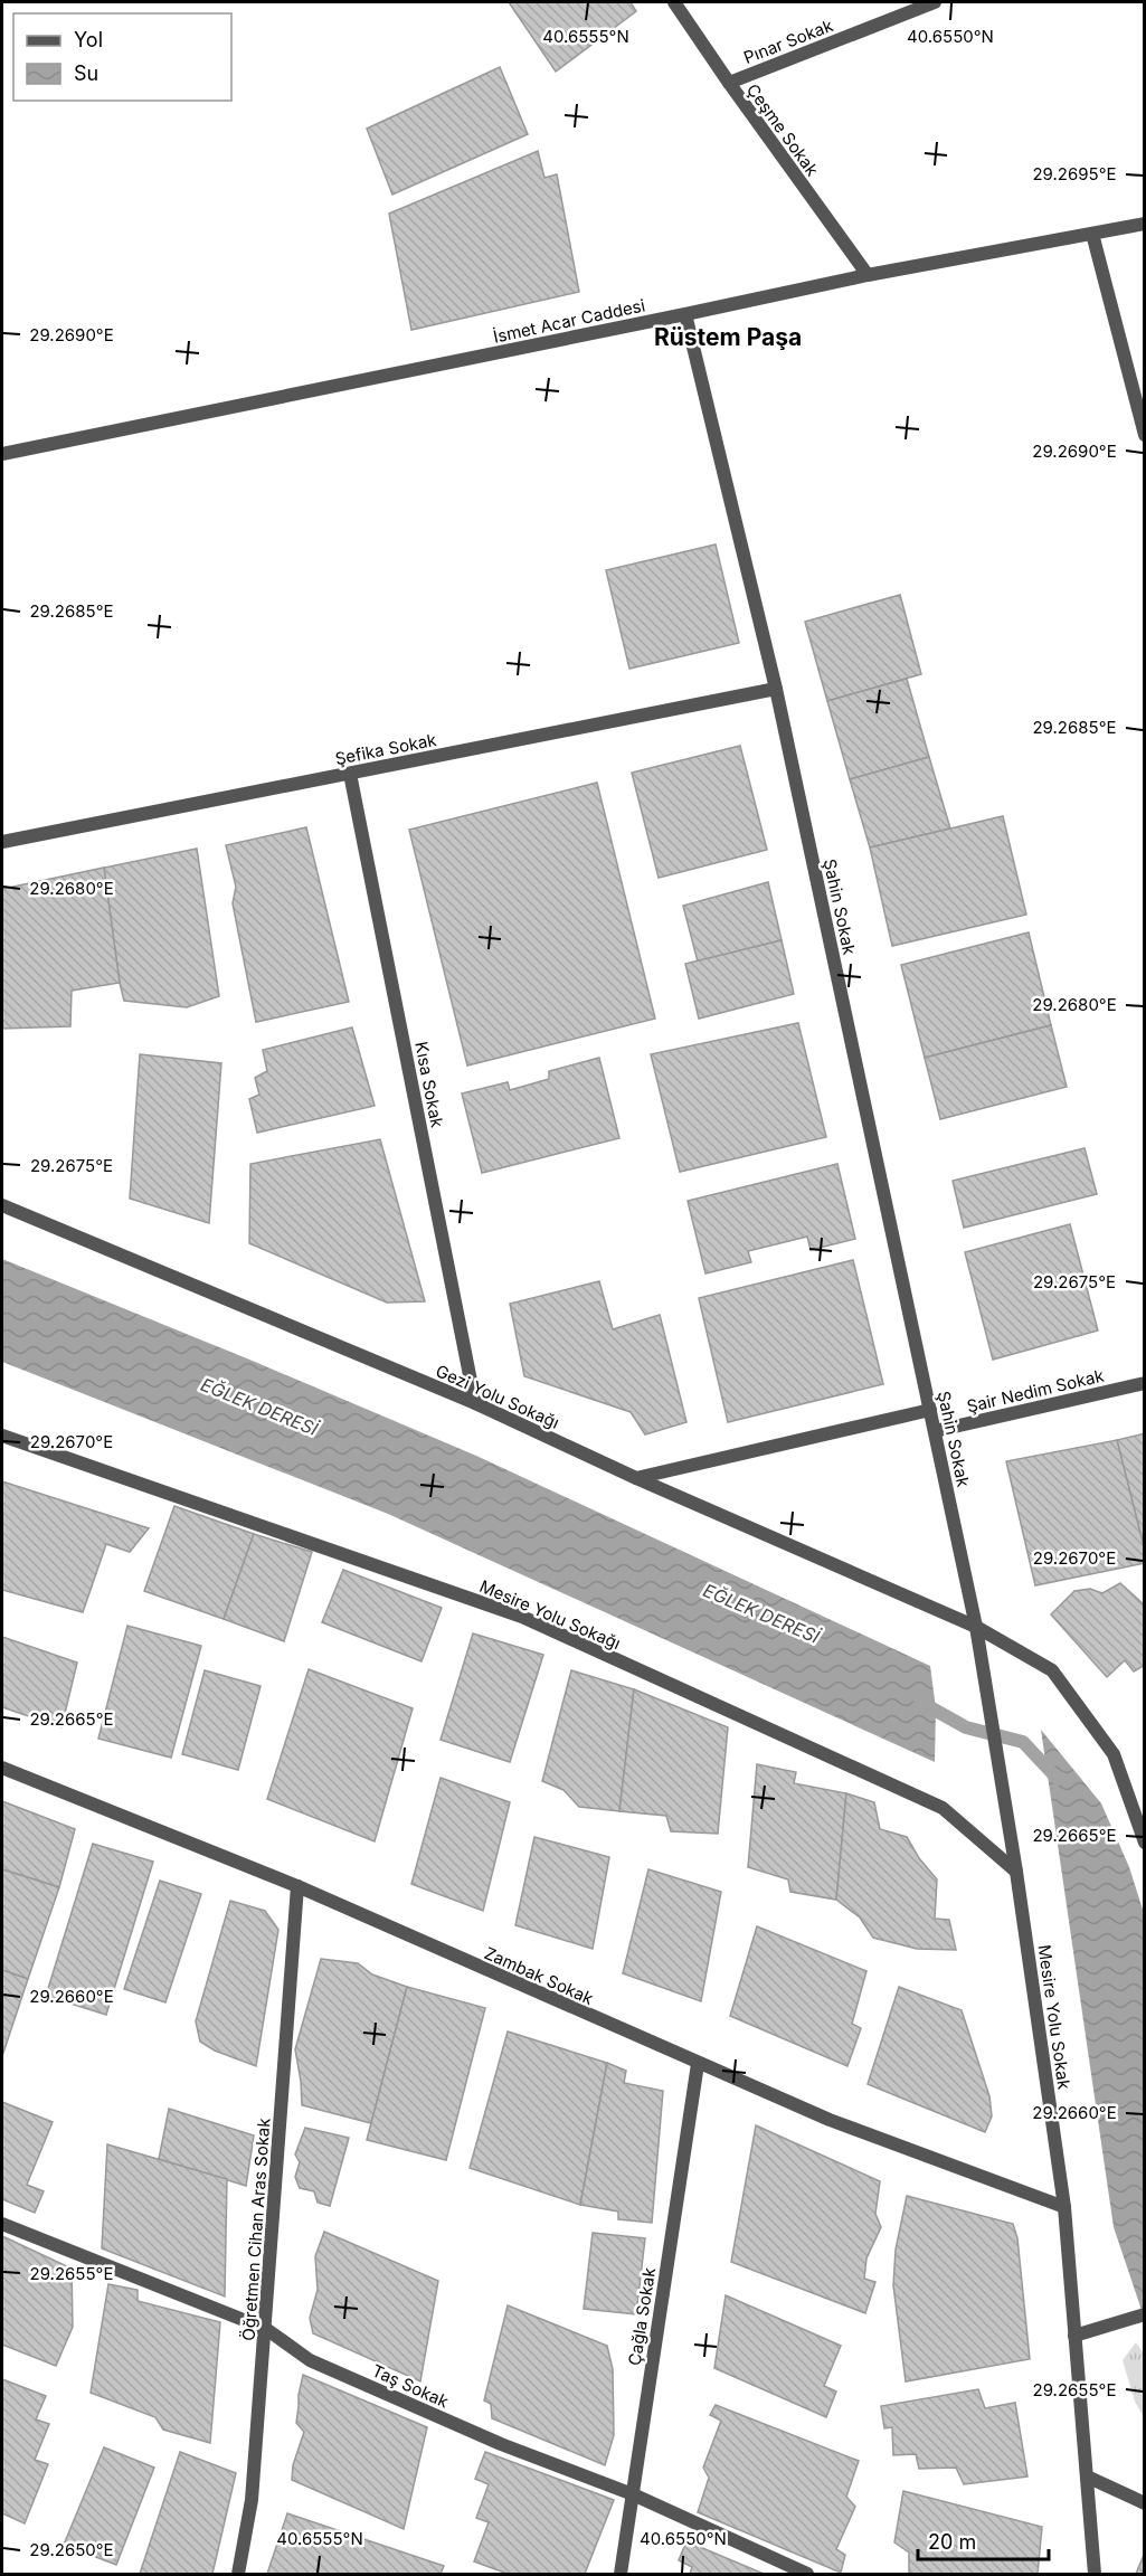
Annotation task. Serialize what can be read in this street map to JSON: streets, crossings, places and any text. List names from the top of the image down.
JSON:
{
  "streets": {
    "street": [
      "Pınar Sokak",
      "Çeşme Sokak",
      "İsmet Acar Caddesi",
      "Şefika Sokak",
      "Şahin Sokak",
      "Kısa Sokak",
      "Şair Nedim Sokak",
      "Gezi Yolu Sokağı",
      "Mesire Yolu Sokağı",
      "Zambak Sokak",
      "Mesire Yolu Sokak",
      "Öğretmen Cihan Aras Sokak",
      "Çağla Sokak",
      "Taş Sokak"
    ]
  },
  "crossings": [
    ["Pınar Sokak", "Çeşme Sokak"],
    ["Çeşme Sokak", "İsmet Acar Caddesi"],
    ["İsmet Acar Caddesi", "Şahin Sokak"],
    ["Şefika Sokak", "Şahin Sokak"],
    ["Şefika Sokak", "Kısa Sokak"],
    ["Şahin Sokak", "Şair Nedim Sokak"],
    ["Şahin Sokak", "Gezi Yolu Sokağı"],
    ["Şahin Sokak", "Mesire Yolu Sokağı"],
    ["Şahin Sokak", "Mesire Yolu Sokak"],
    ["Kısa Sokak", "Gezi Yolu Sokağı"],
    ["Mesire Yolu Sokağı", "Mesire Yolu Sokak"],
    ["Zambak Sokak", "Mesire Yolu Sokak"],
    ["Zambak Sokak", "Öğretmen Cihan Aras Sokak"],
    ["Zambak Sokak", "Çağla Sokak"],
    ["Öğretmen Cihan Aras Sokak", "Taş Sokak"],
    ["Çağla Sokak", "Taş Sokak"]
  ],
  "districts": ["Rüstem Paşa"],
  "water": ["EĞLEK DERESİ"],
  "legend": ["Yol", "Su"],
  "scale_bar": "20 m",
  "coordinates": [
    "40.6555°N",
    "40.6550°N",
    "29.2695°E",
    "29.2690°E",
    "29.2685°E",
    "29.2680°E",
    "29.2675°E",
    "29.2670°E",
    "29.2665°E",
    "29.2660°E",
    "29.2655°E",
    "29.2650°E"
  ]
}
